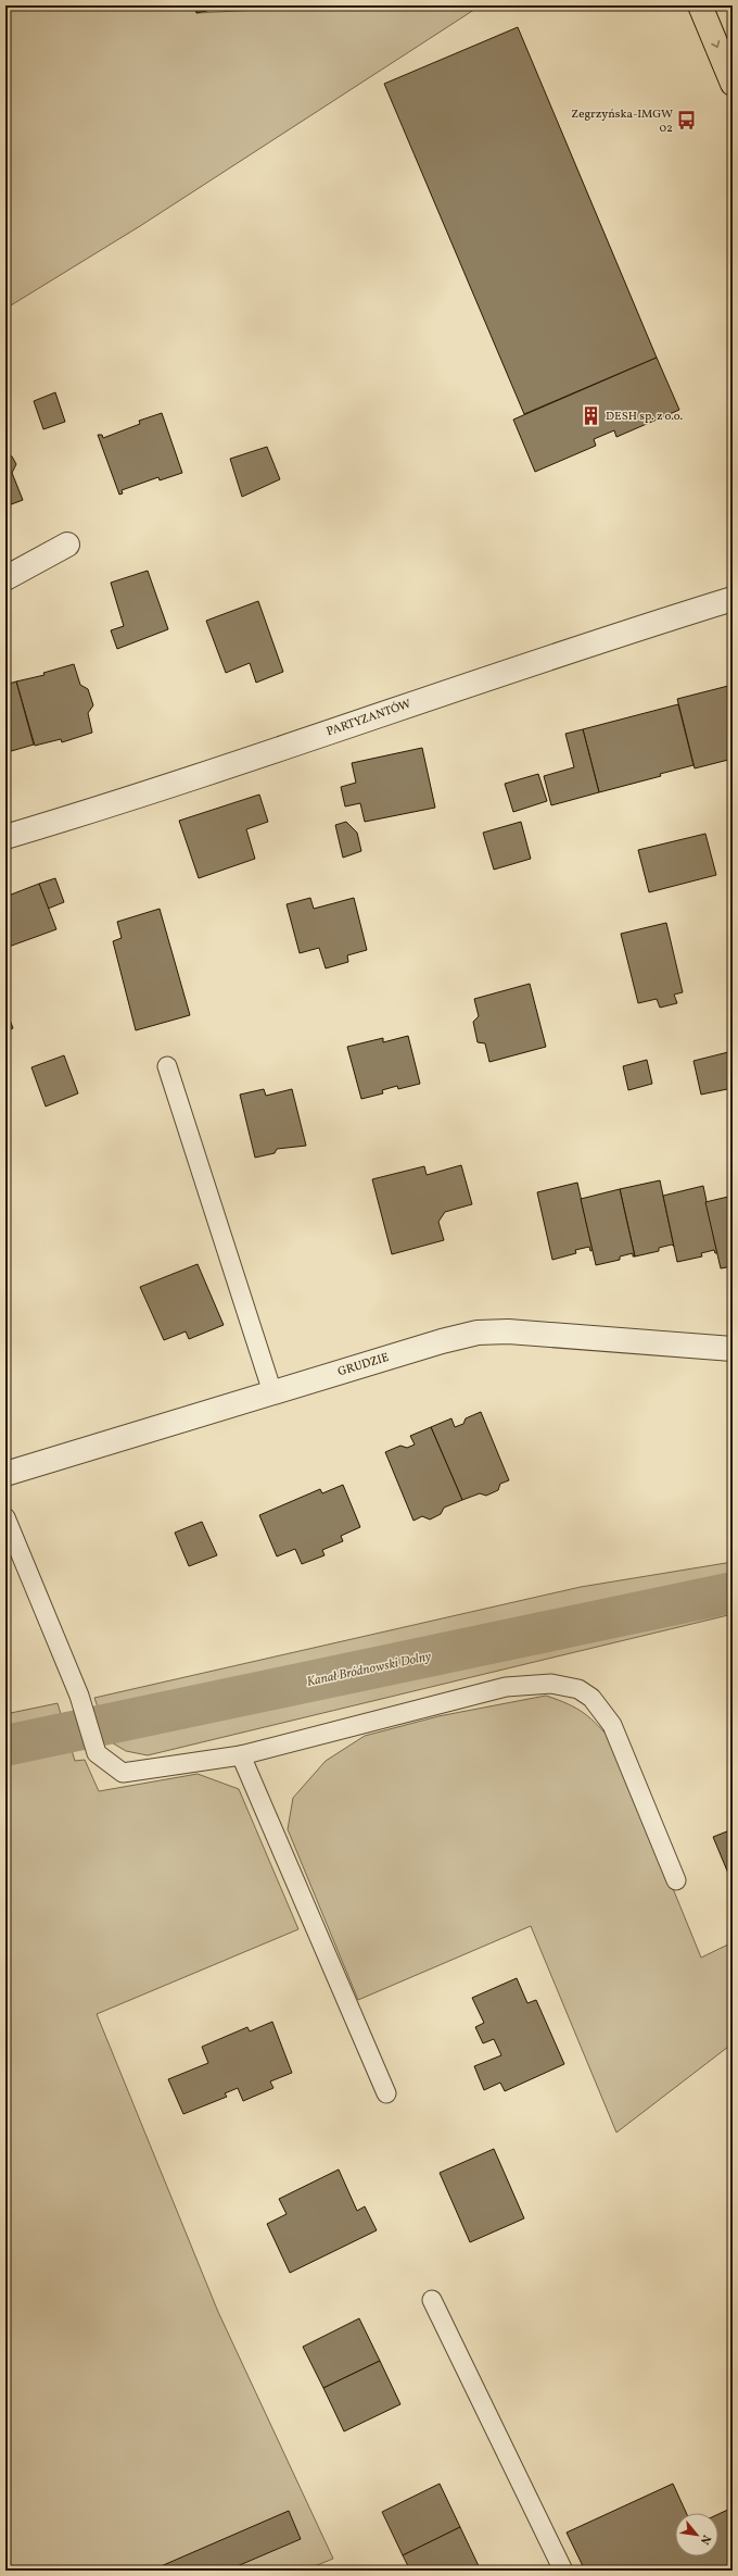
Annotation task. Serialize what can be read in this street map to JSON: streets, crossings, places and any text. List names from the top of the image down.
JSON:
{
  "streets": {
    "street": ["PARTYZANTÓW", "GRUDZIE"]
  },
  "water": ["Kanał Bródnowski Dolny"],
  "places": {
    "bus stop": ["Zegrzyńska-IMGW 02"],
    "building": ["DESH sp. z o.o."]
  },
  "north": "bottom right"
}
